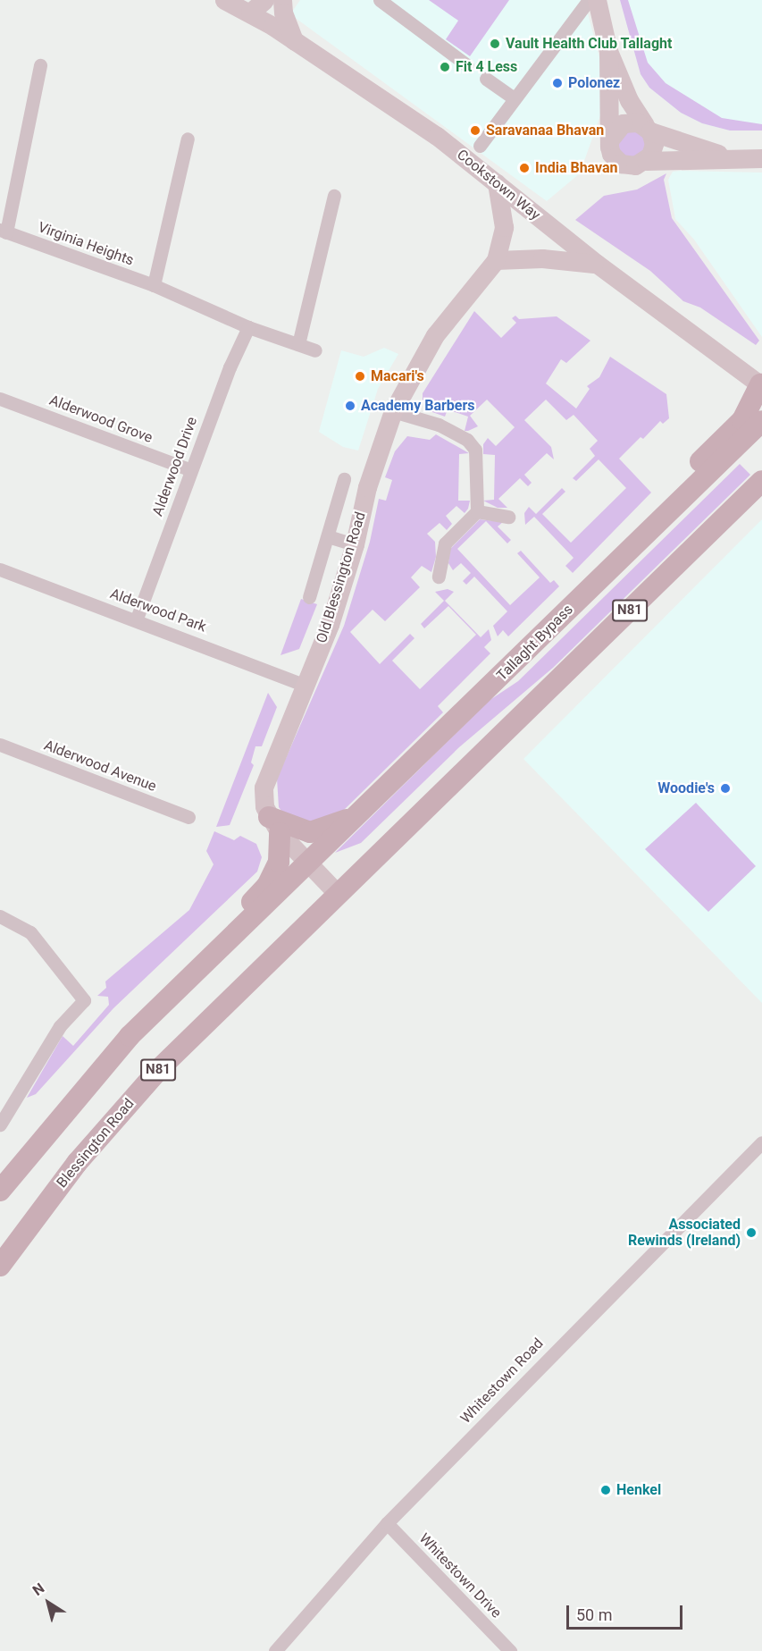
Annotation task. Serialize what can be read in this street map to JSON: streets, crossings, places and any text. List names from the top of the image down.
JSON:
{
  "streets": {
    "main road": ["N81", "Tallaght Bypass", "Blessington Road"],
    "street": [
      "Cookstown Way",
      "Virginia Heights",
      "Alderwood Grove",
      "Alderwood Drive",
      "Old Blessington Road",
      "Alderwood Park",
      "Alderwood Avenue",
      "Whitestown Road",
      "Whitestown Drive"
    ]
  },
  "crossings": [
    ["Virginia Heights", "Alderwood Drive"],
    ["Alderwood Grove", "Alderwood Drive"],
    ["Alderwood Drive", "Alderwood Park"],
    ["Old Blessington Road", "Alderwood Park"],
    ["N81", "Blessington Road"],
    ["Whitestown Road", "Whitestown Drive"]
  ],
  "places": [
    "Vault Health Club Tallaght",
    "Fit 4 Less",
    "Polonez",
    "Saravanaa Bhavan",
    "India Bhavan",
    "Macari's",
    "Academy Barbers",
    "Woodie's",
    "Associated Rewinds (Ireland)",
    "Henkel"
  ],
  "scale_bar": "50 m",
  "north": "top left"
}
